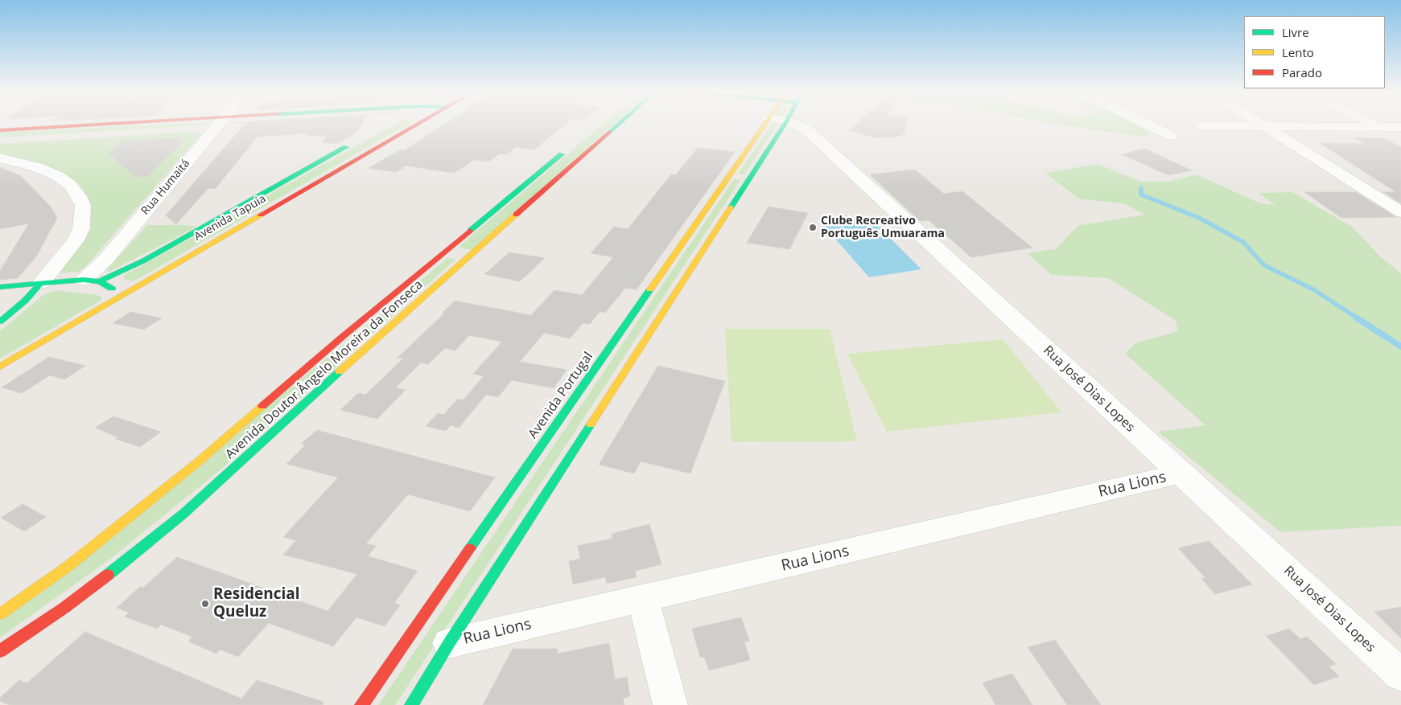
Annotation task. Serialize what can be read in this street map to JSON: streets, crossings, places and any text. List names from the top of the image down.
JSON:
{
  "streets": {
    "main road": ["Avenida Tapuia", "Avenida Doutor Ângelo Moreira da Fonseca", "Avenida Portugal"],
    "street": ["Rua Humaitá", "Rua José Dias Lopes", "Rua Lions"]
  },
  "crossings": [
    ["Rua Humaitá", "Avenida Tapuia"],
    ["Rua José Dias Lopes", "Rua Lions"],
    ["Avenida Portugal", "Rua Lions"]
  ],
  "places": ["Clube Recreativo Português Umuarama", "Residencial Queluz"],
  "legend": ["Livre", "Lento", "Parado"]
}
